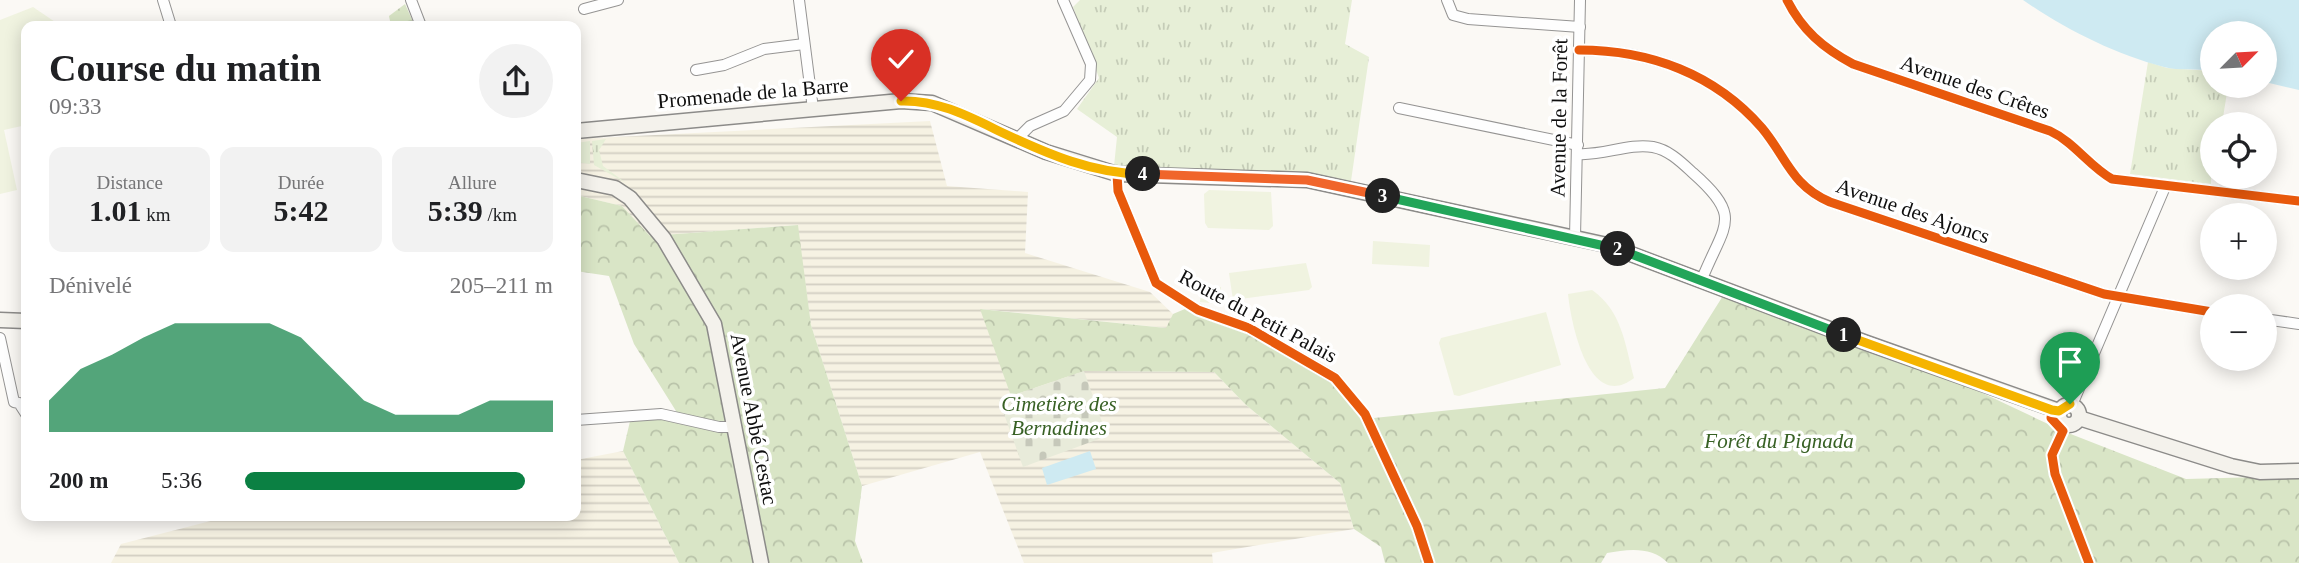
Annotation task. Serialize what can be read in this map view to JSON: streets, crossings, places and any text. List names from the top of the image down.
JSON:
{
  "streets": {
    "main road": ["Promenade de la Barre", "Avenue Abbé Cestac"],
    "street": [
      "Avenue des Crêtes",
      "Avenue de la Forêt",
      "Avenue des Ajoncs",
      "Route du Petit Palais"
    ]
  },
  "crossings": [
    ["Promenade de la Barre", "Avenue de la Forêt"],
    ["Promenade de la Barre", "Route du Petit Palais"],
    ["Avenue de la Forêt", "Avenue des Ajoncs"]
  ],
  "parks": ["Cimetière des Bernadines", "Forêt du Pignada"],
  "north": "top right",
  "page": {
    "map_buttons": ["+", "−"],
    "heading": ["Course du matin", "09:33"],
    "stats": [
      ["Distance", "1.01 km"],
      ["Durée", "5:42"],
      ["Allure", "5:39 /km"]
    ],
    "pins": [
      "4",
      "3",
      "2",
      "1"
    ],
    "chart": ["Dénivelé", "205–211 m"],
    "list": [
      {
        "name": "200 m",
        "note": "5:36"
      }
    ]
  }
}
